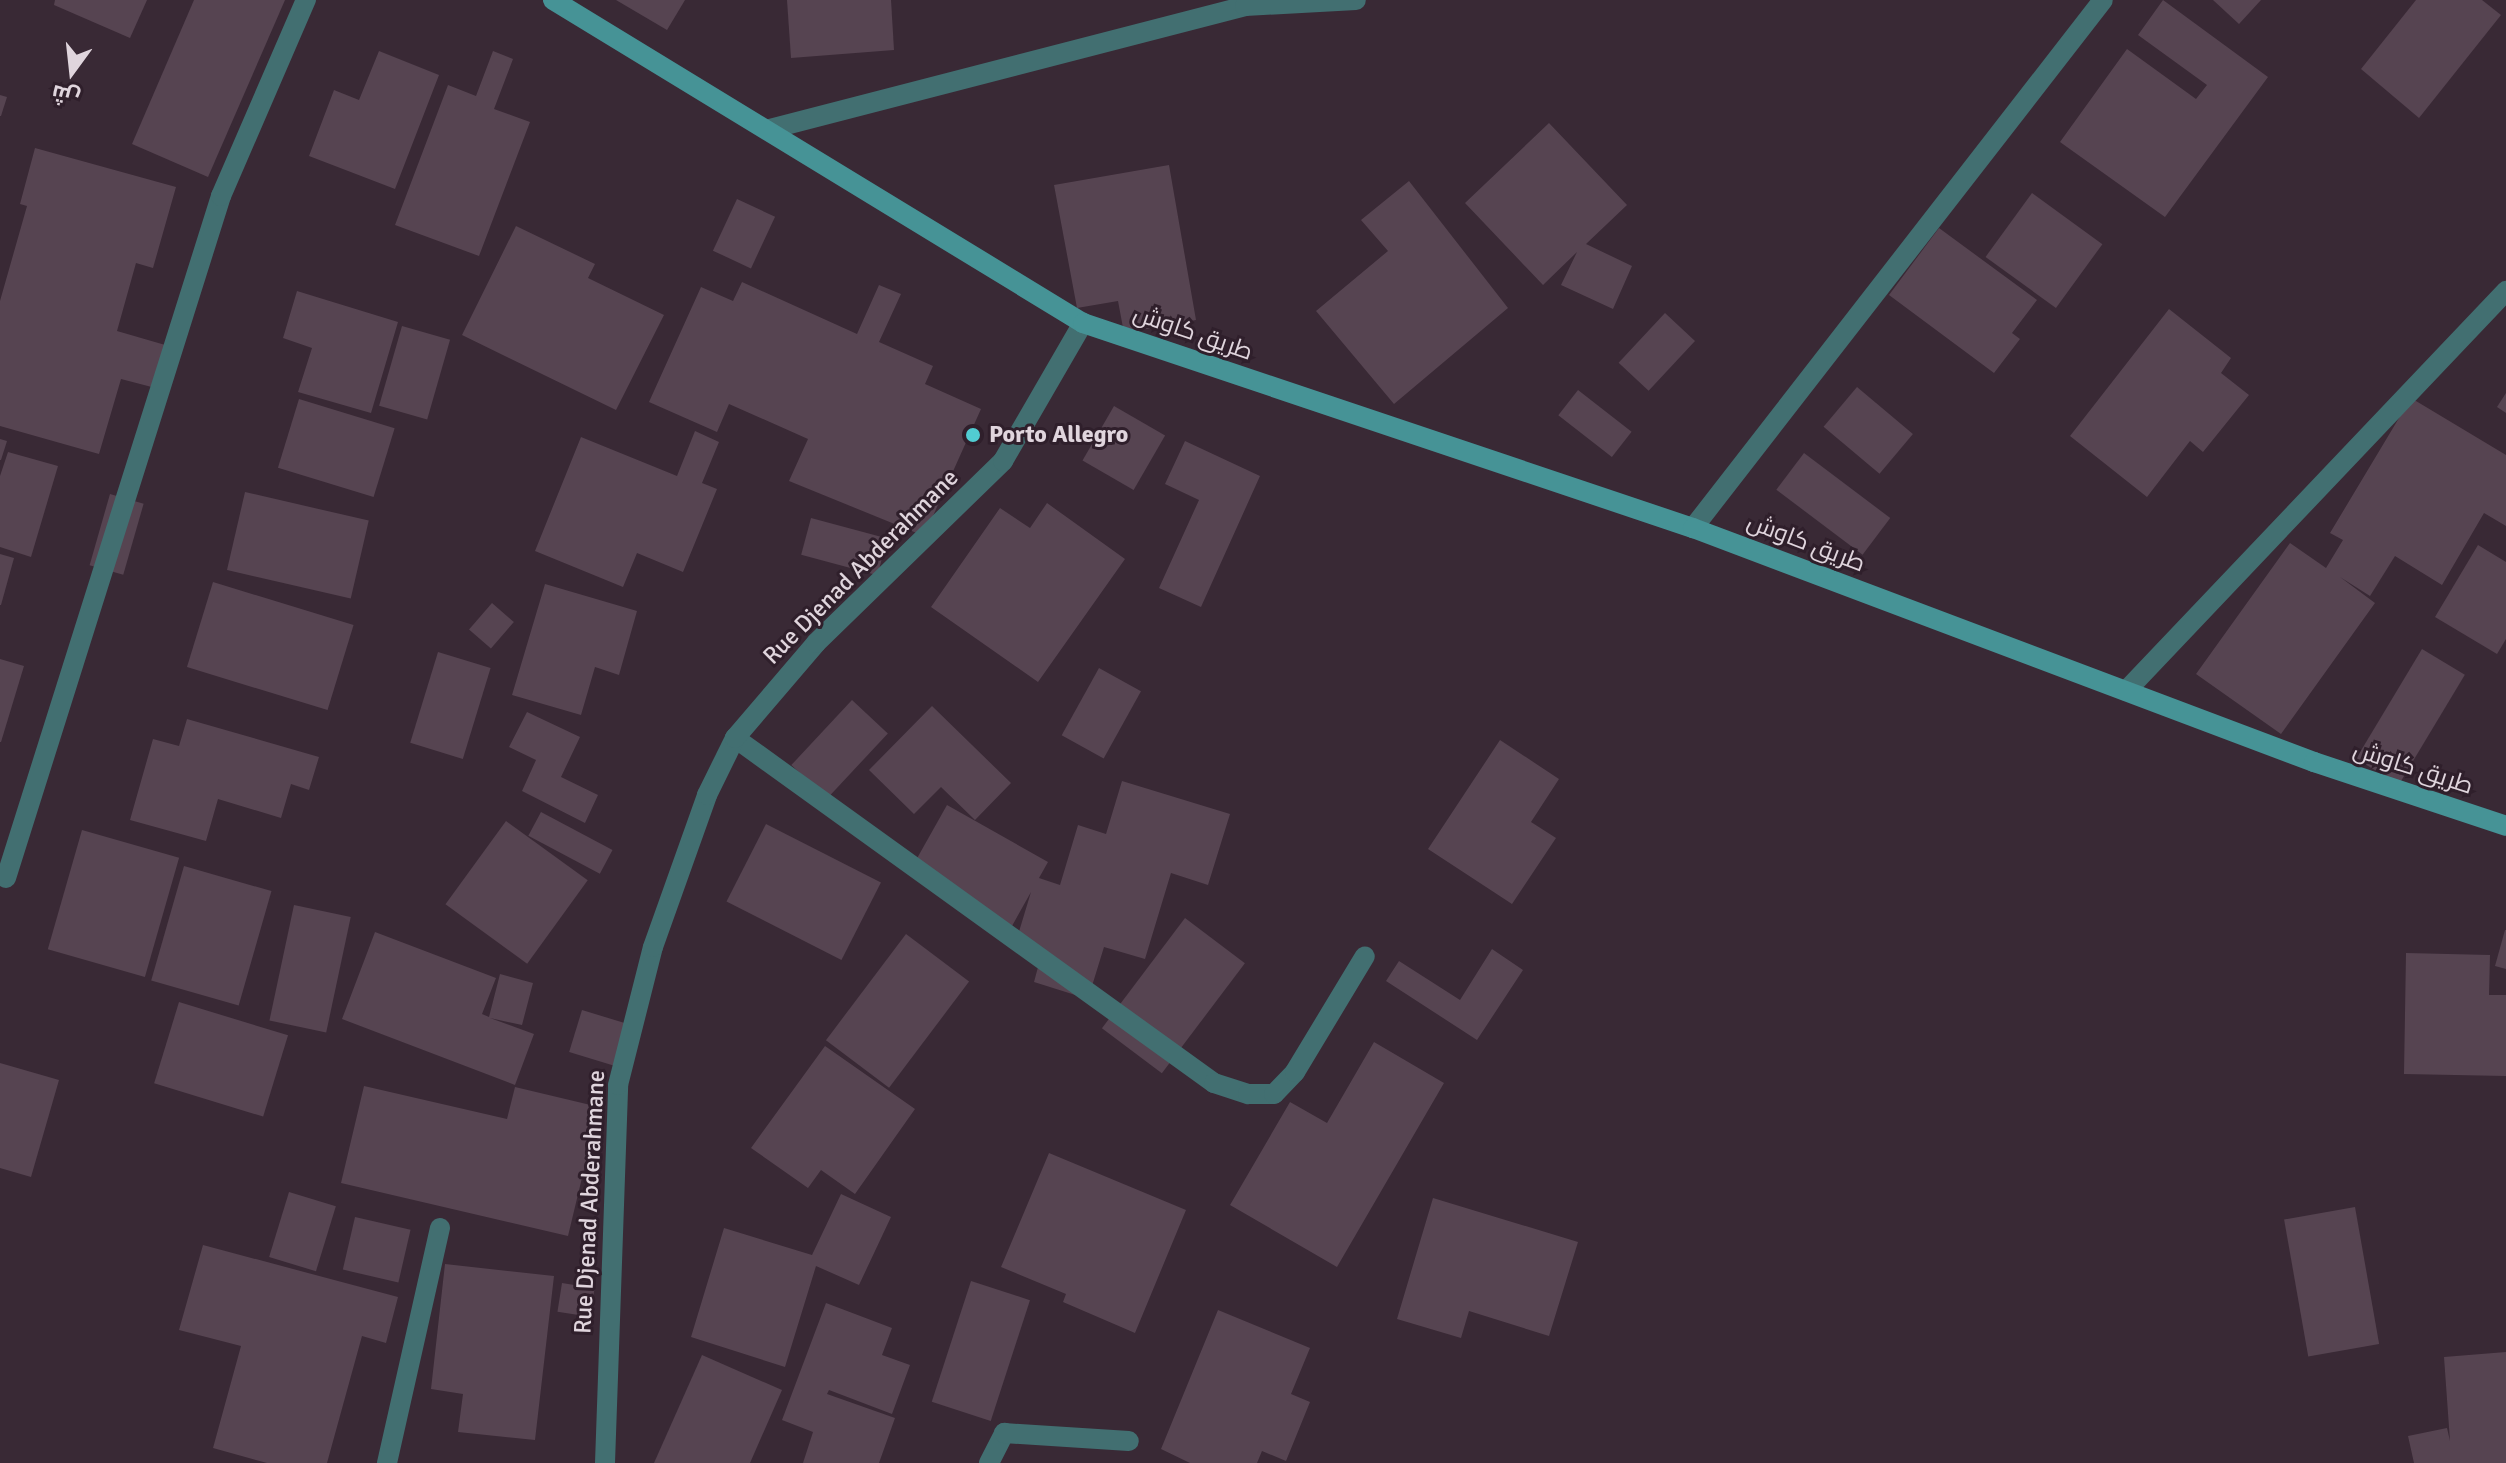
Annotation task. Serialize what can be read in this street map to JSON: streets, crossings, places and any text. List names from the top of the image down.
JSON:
{
  "streets": {
    "street": ["طريق كاوش", "Rue Djenad Abderahmane"]
  },
  "crossings": [
    ["طريق كاوش", "Rue Djenad Abderahmane"]
  ],
  "places": ["Porto Allegro"],
  "north": "bottom"
}
